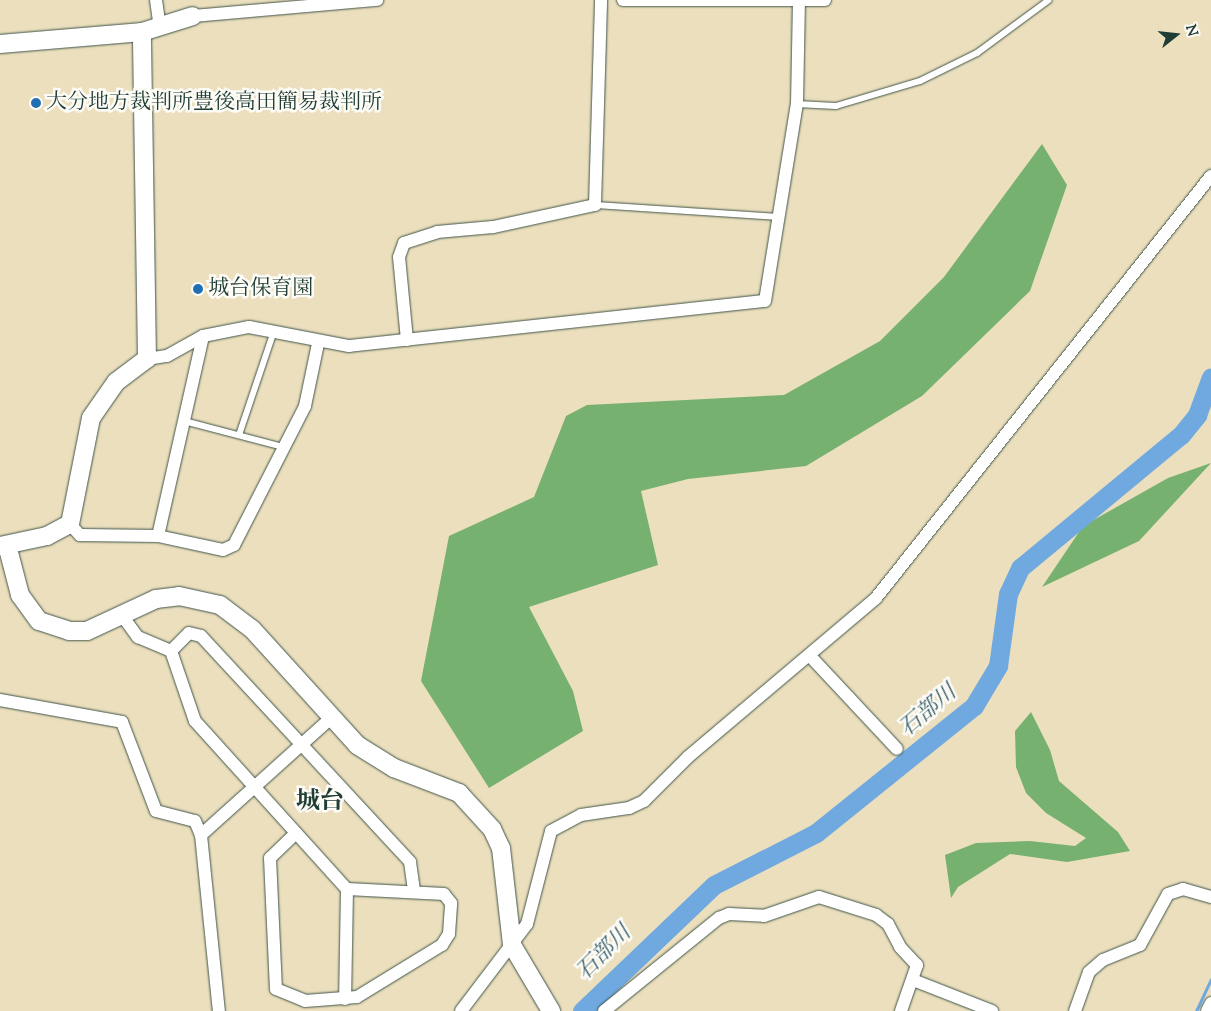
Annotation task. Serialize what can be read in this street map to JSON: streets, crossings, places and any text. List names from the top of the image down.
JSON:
{
  "districts": ["城台"],
  "water": ["石部川"],
  "places": ["大分地方裁判所豊後高田簡易裁判所", "城台保育園"],
  "north": "right"
}
